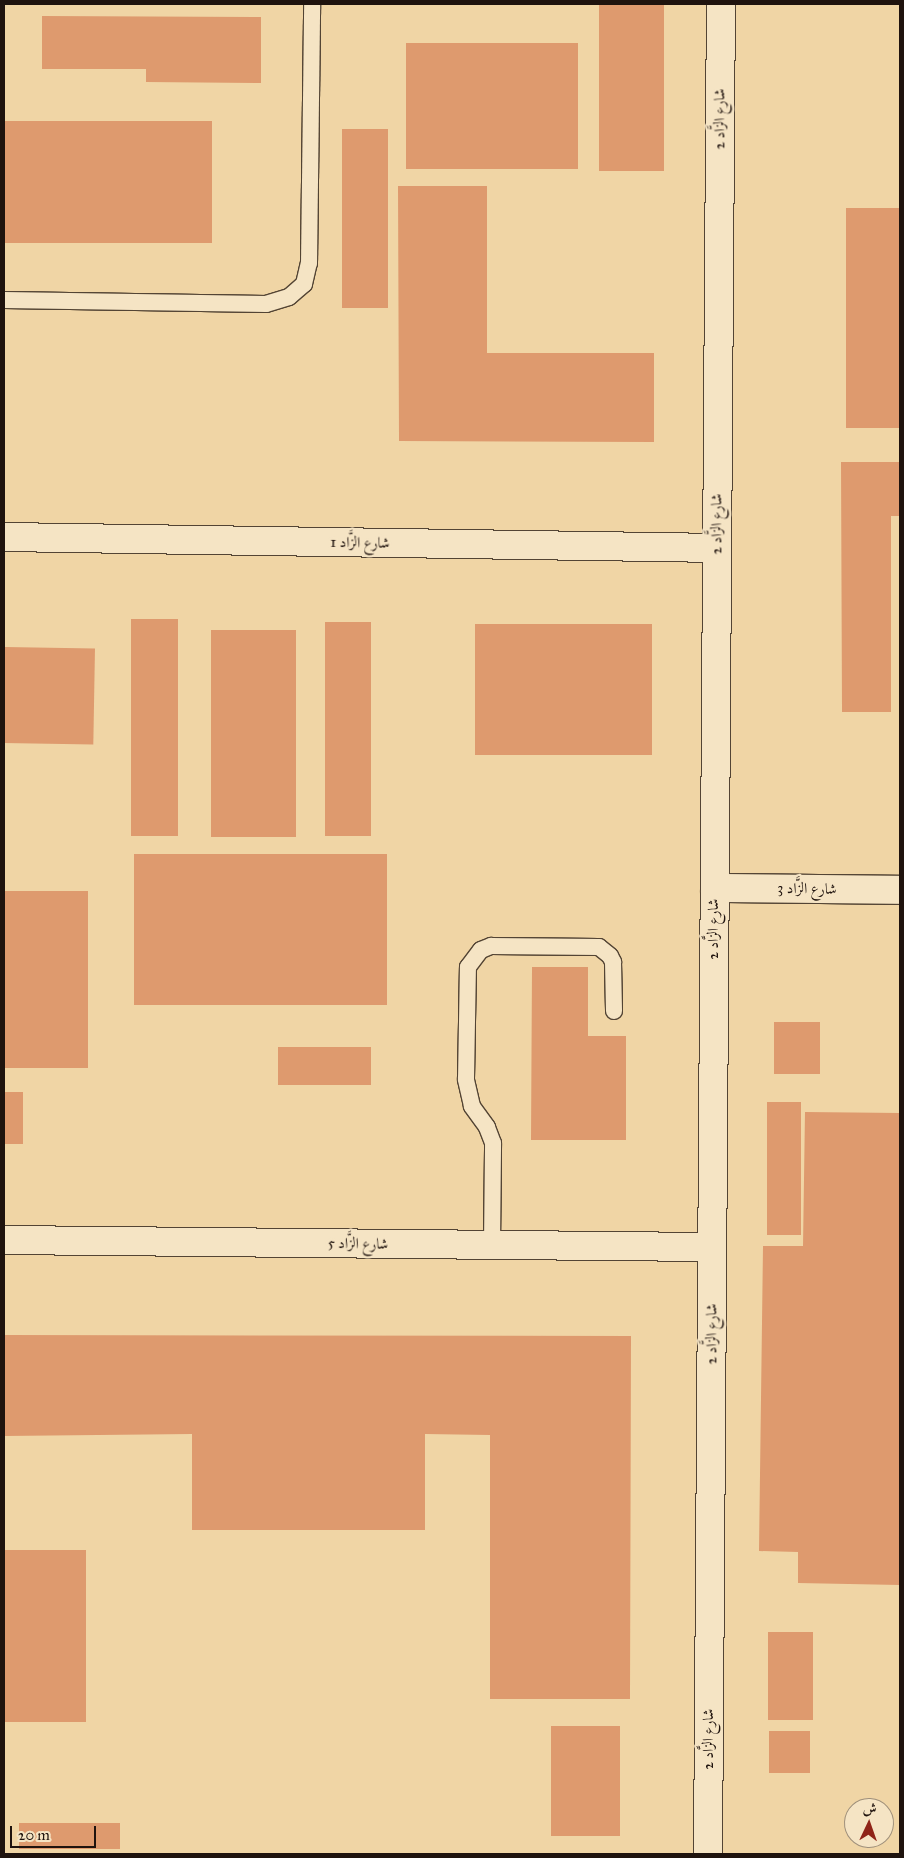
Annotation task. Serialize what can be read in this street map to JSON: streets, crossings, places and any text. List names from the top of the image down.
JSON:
{
  "streets": {
    "street": [
      "شارع الزَّاد 2",
      "شارع الزَّاد 1",
      "شارع الزَّاد 3",
      "شارع الزَّاد 5"
    ]
  },
  "crossings": [
    ["شارع الزَّاد 2", "شارع الزَّاد 1"],
    ["شارع الزَّاد 2", "شارع الزَّاد 3"],
    ["شارع الزَّاد 2", "شارع الزَّاد 5"]
  ],
  "scale_bar": "20 m",
  "north": "top"
}
